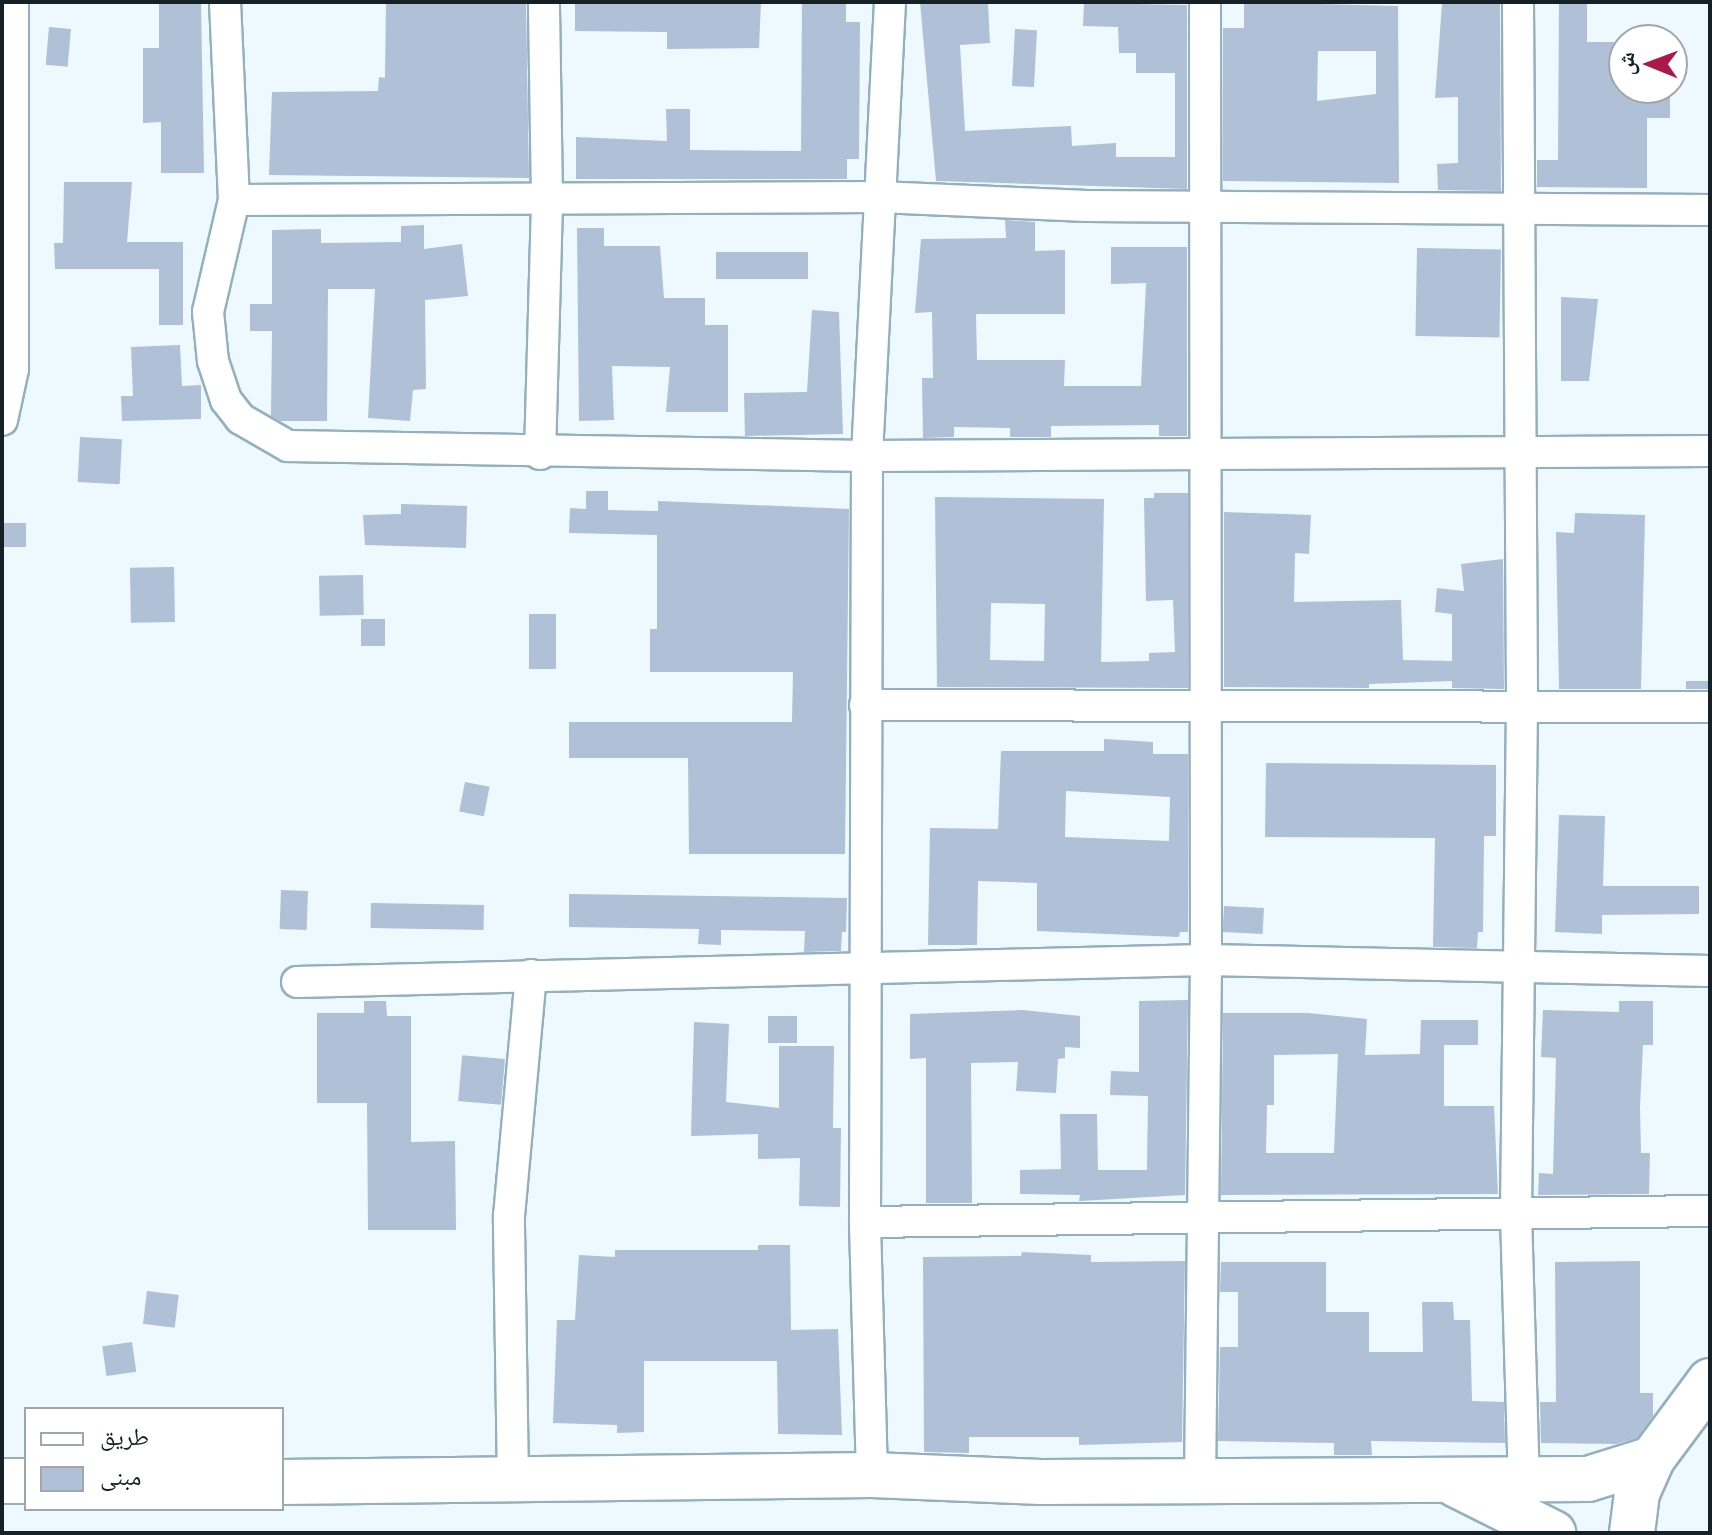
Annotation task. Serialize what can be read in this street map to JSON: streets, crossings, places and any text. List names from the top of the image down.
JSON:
{
  "legend": ["طريق", "مبنى"],
  "north": "left"
}
